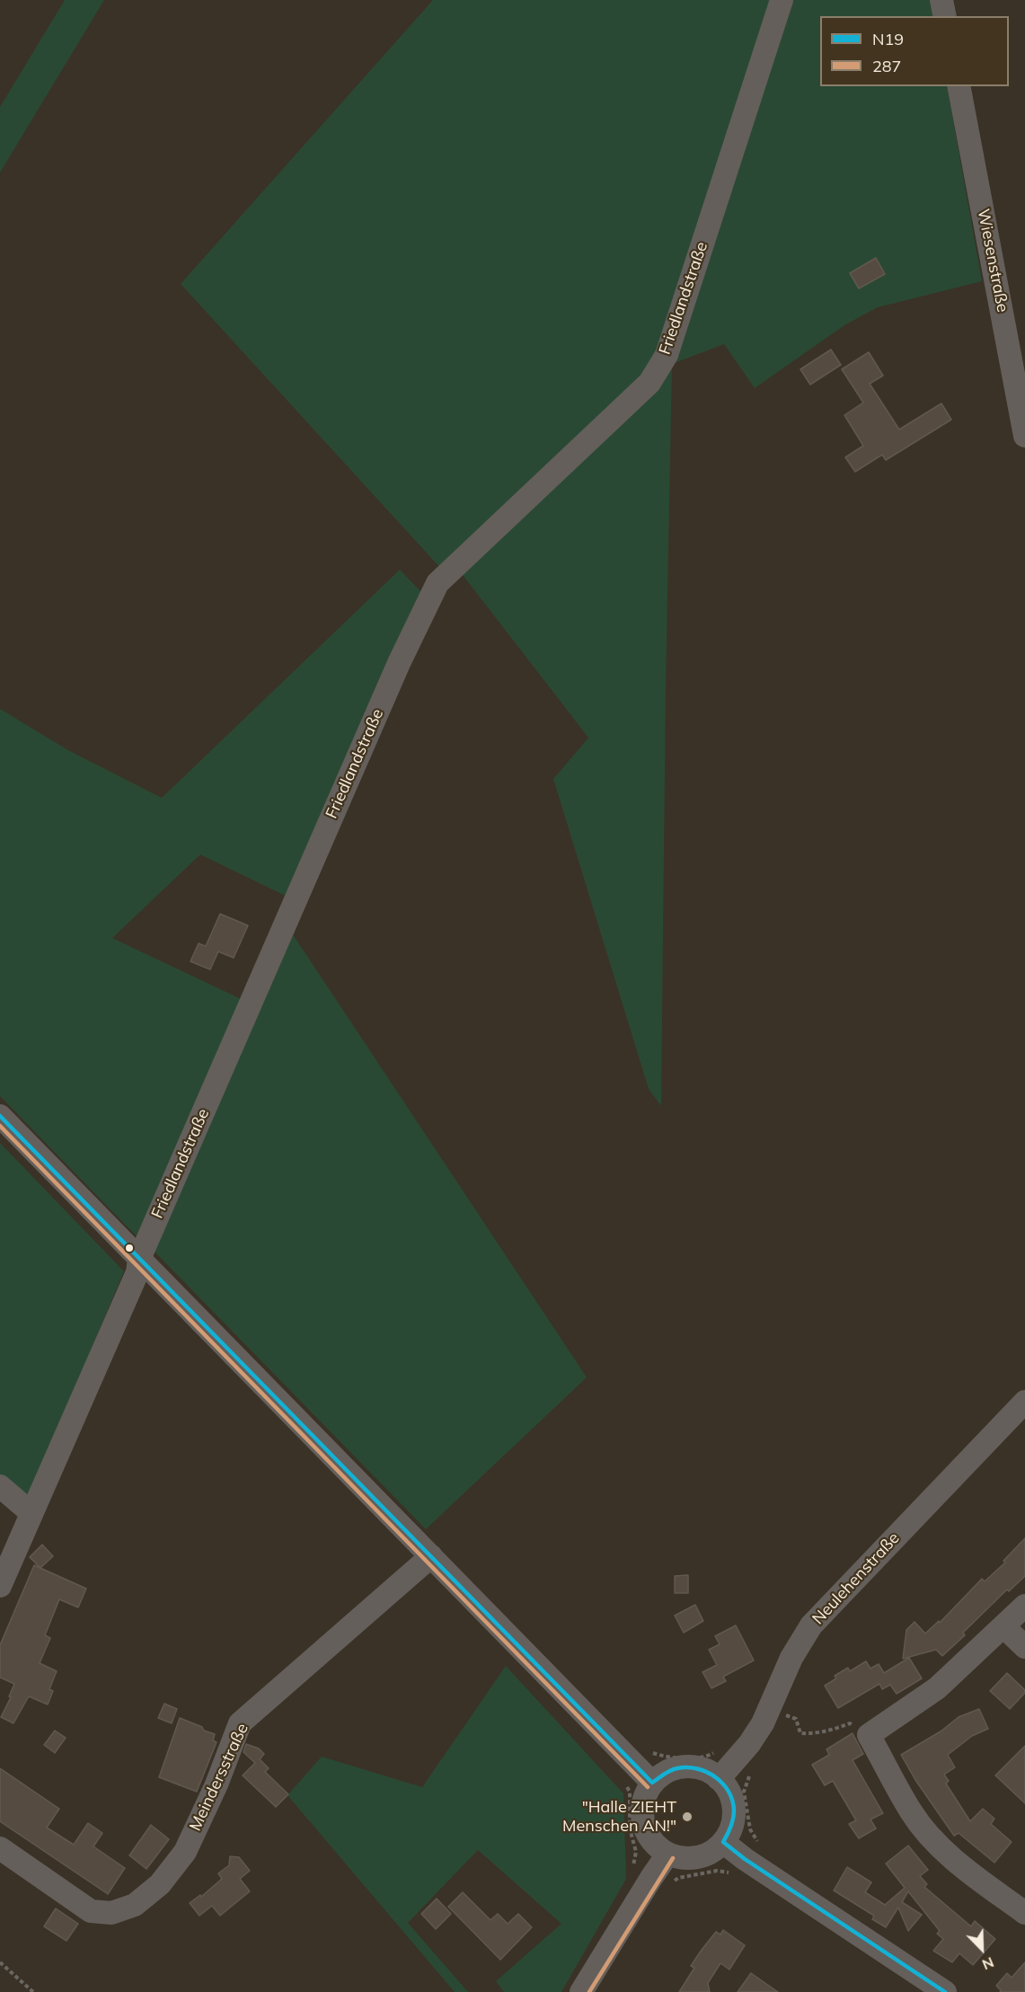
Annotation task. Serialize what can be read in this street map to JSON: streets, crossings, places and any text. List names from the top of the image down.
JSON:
{
  "streets": {
    "street": [
      "Wiesenstraße",
      "Friedlandstraße",
      "Neulehenstraße",
      "Meindersstraße"
    ]
  },
  "places": ["\"Halle ZIEHT Menschen AN!\""],
  "lines": ["transit line N19", "transit line 287"],
  "legend": ["N19", "287"],
  "north": "bottom right"
}
